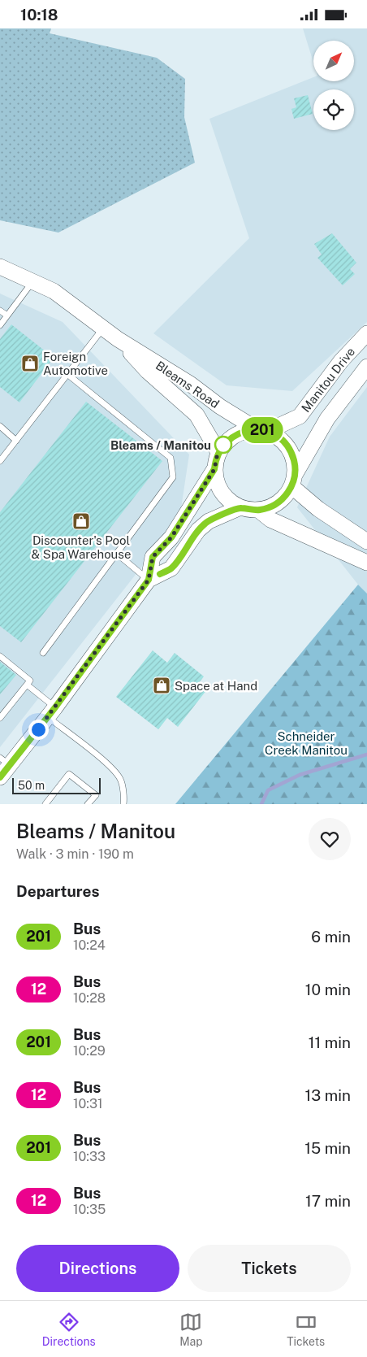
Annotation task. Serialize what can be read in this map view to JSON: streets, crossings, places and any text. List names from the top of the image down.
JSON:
{
  "streets": {
    "main road": ["Manitou Drive", "Bleams Road"]
  },
  "crossings": [
    ["Manitou Drive", "Bleams Road"]
  ],
  "parks": ["Schneider Creek Manitou"],
  "places": {
    "shop": ["Foreign Automotive", "Discounter's Pool & Spa Warehouse", "Space at Hand"],
    "other": ["Bleams / Manitou"]
  },
  "lines": ["bus line 201"],
  "scale_bar": "50 m",
  "north": "top right",
  "page": {
    "status": "10:18",
    "on_map": "201",
    "scale": "50 m",
    "heading": [
      ["Bleams / Manitou", "Walk · 3 min · 190 m"],
      "Departures"
    ],
    "list": [
      {
        "mark": "201",
        "name": "Bus",
        "note": "10:24",
        "value": "6 min"
      },
      {
        "mark": "12",
        "name": "Bus",
        "note": "10:28",
        "value": "10 min"
      },
      {
        "mark": "201",
        "name": "Bus",
        "note": "10:29",
        "value": "11 min"
      },
      {
        "mark": "12",
        "name": "Bus",
        "note": "10:31",
        "value": "13 min"
      },
      {
        "mark": "201",
        "name": "Bus",
        "note": "10:33",
        "value": "15 min"
      },
      {
        "mark": "12",
        "name": "Bus",
        "note": "10:35",
        "value": "17 min"
      }
    ],
    "buttons": ["Directions", "Tickets"],
    "tabs": ["Directions", "Map", "Tickets"]
  }
}
